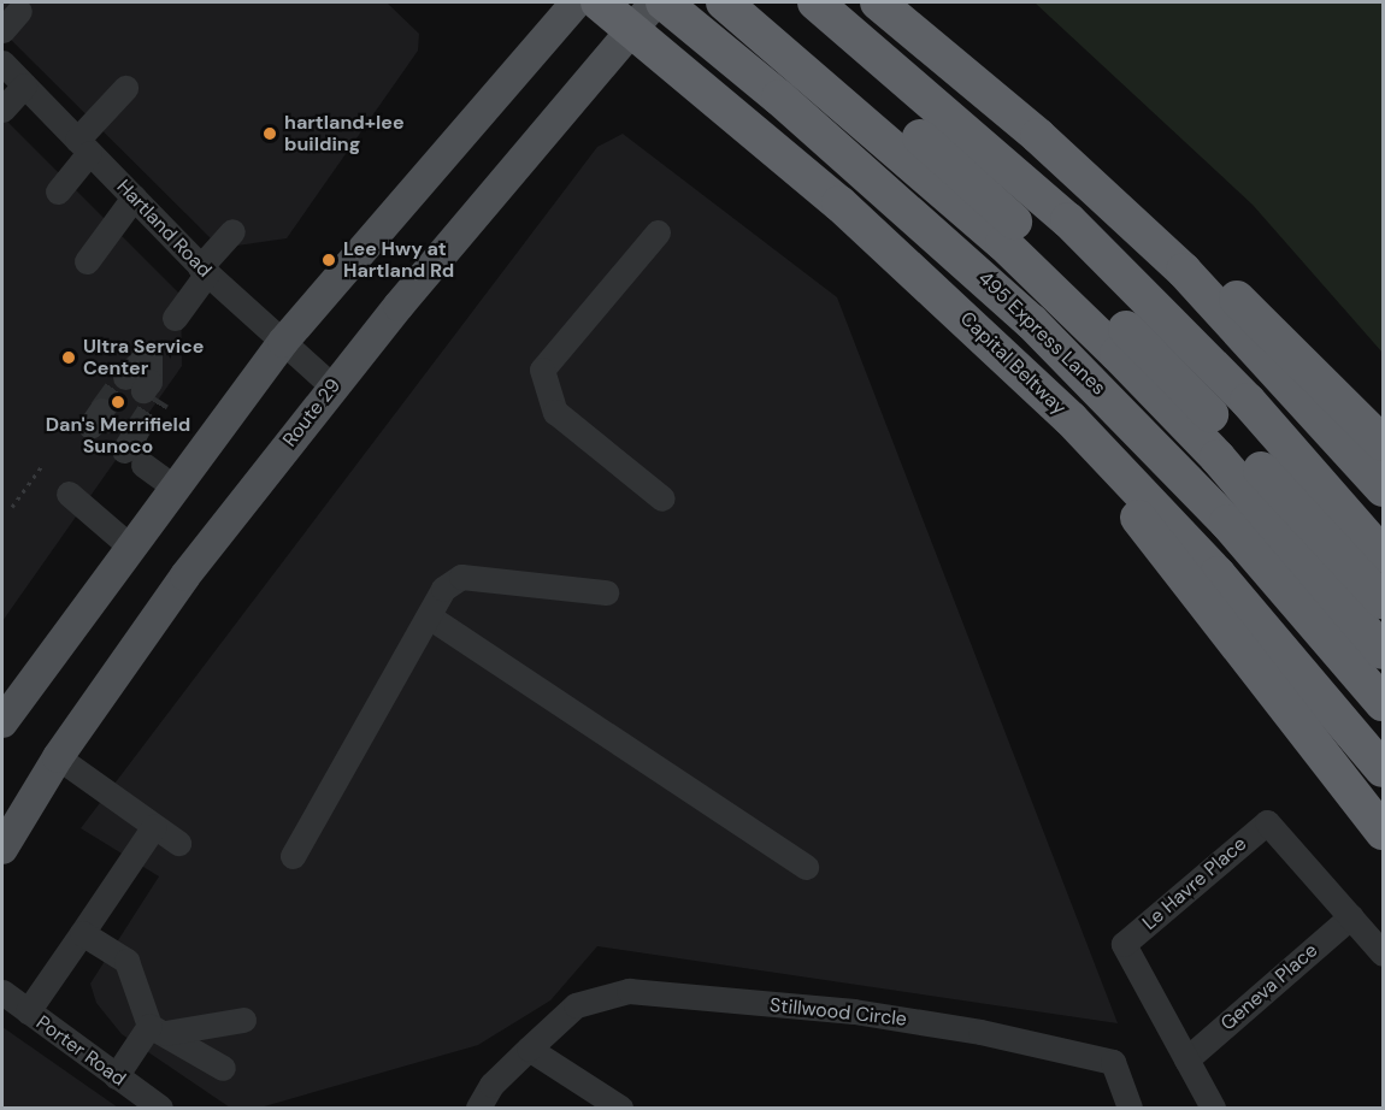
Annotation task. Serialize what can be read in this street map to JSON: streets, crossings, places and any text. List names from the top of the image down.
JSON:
{
  "streets": {
    "highway": ["495 Express Lanes", "Capital Beltway"],
    "main road": ["Route 29"],
    "street": [
      "Hartland Road",
      "Le Havre Place",
      "Geneva Place",
      "Stillwood Circle",
      "Porter Road"
    ]
  },
  "crossings": [
    ["Hartland Road", "Route 29"],
    ["Le Havre Place", "Geneva Place"]
  ],
  "places": [
    "hartland+lee building",
    "Lee Hwy at Hartland Rd",
    "Ultra Service Center",
    "Dan's Merrifield Sunoco"
  ]
}
